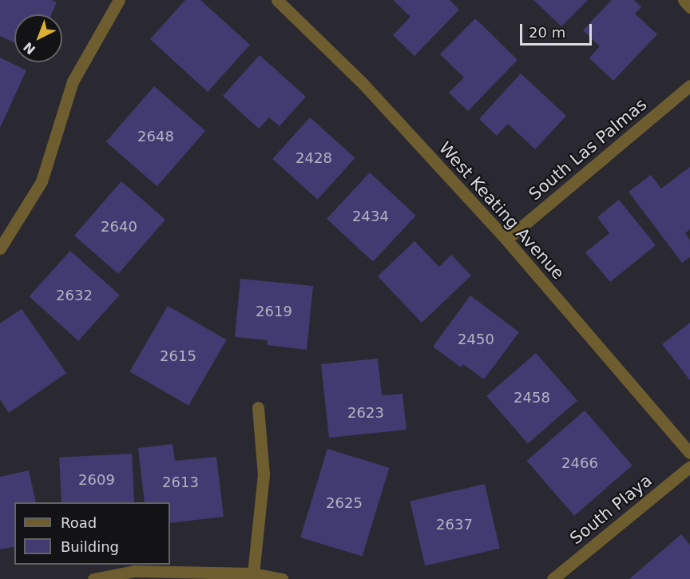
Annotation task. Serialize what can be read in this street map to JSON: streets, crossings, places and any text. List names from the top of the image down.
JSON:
{
  "streets": {
    "street": ["South Las Palmas", "West Keating Avenue", "South Playa"]
  },
  "crossings": [
    ["South Las Palmas", "West Keating Avenue"]
  ],
  "house_numbers": [
    "2648",
    "2428",
    "2434",
    "2640",
    "2632",
    "2619",
    "2450",
    "2615",
    "2458",
    "2623",
    "2466",
    "2609",
    "2613",
    "2625",
    "2637"
  ],
  "legend": ["Road", "Building"],
  "scale_bar": "20 m",
  "north": "bottom left"
}
